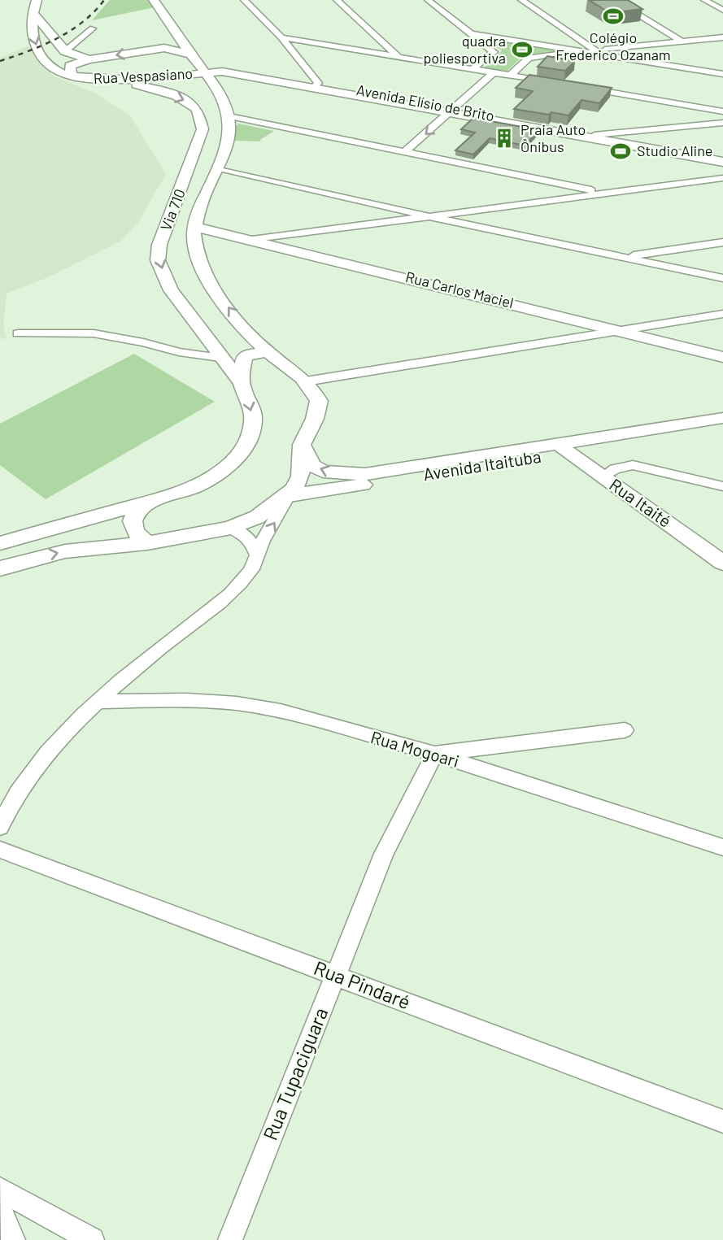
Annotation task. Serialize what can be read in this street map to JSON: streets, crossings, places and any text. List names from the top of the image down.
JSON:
{
  "streets": {
    "main road": [
      "Rua Vespasiano",
      "Avenida Elísio de Brito",
      "Via 710",
      "Rua Carlos Maciel",
      "Avenida Itaituba",
      "Rua Itaité"
    ],
    "street": ["Rua Mogoari", "Rua Pindaré", "Rua Tupaciguara"]
  },
  "crossings": [
    ["Rua Vespasiano", "Avenida Elísio de Brito"],
    ["Rua Vespasiano", "Via 710"],
    ["Avenida Itaituba", "Rua Itaité"],
    ["Rua Mogoari", "Rua Tupaciguara"],
    ["Rua Pindaré", "Rua Tupaciguara"]
  ],
  "places": {
    "sports": ["Colégio Frederico Ozanam", "quadra poliesportiva", "Studio Aline"],
    "building": ["Praia Auto Ônibus"]
  }
}
